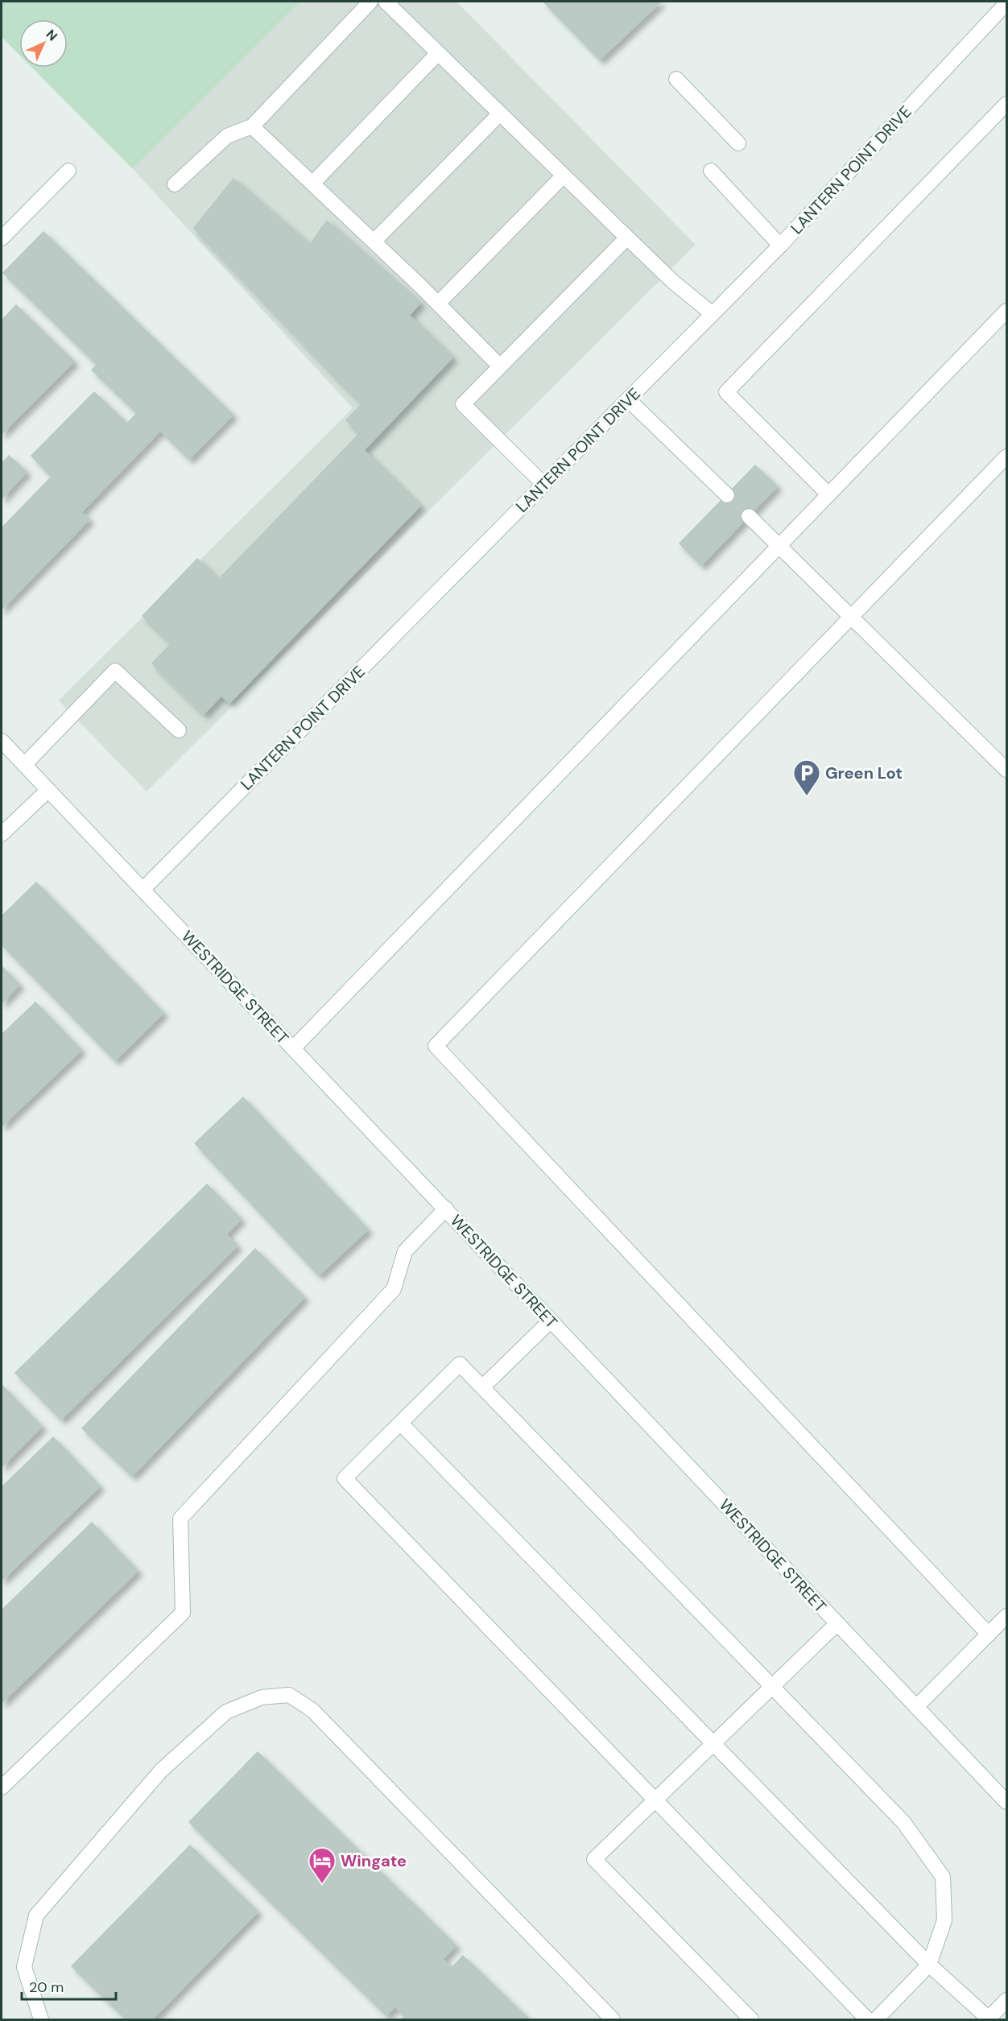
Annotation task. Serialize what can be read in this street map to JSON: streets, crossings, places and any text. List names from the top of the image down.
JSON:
{
  "streets": {
    "street": ["LANTERN POINT DRIVE", "WESTRIDGE STREET"]
  },
  "crossings": [
    ["LANTERN POINT DRIVE", "WESTRIDGE STREET"]
  ],
  "places": {
    "parking": ["Green Lot"],
    "hotel": ["Wingate"]
  },
  "scale_bar": "20 m",
  "north": "top right"
}
